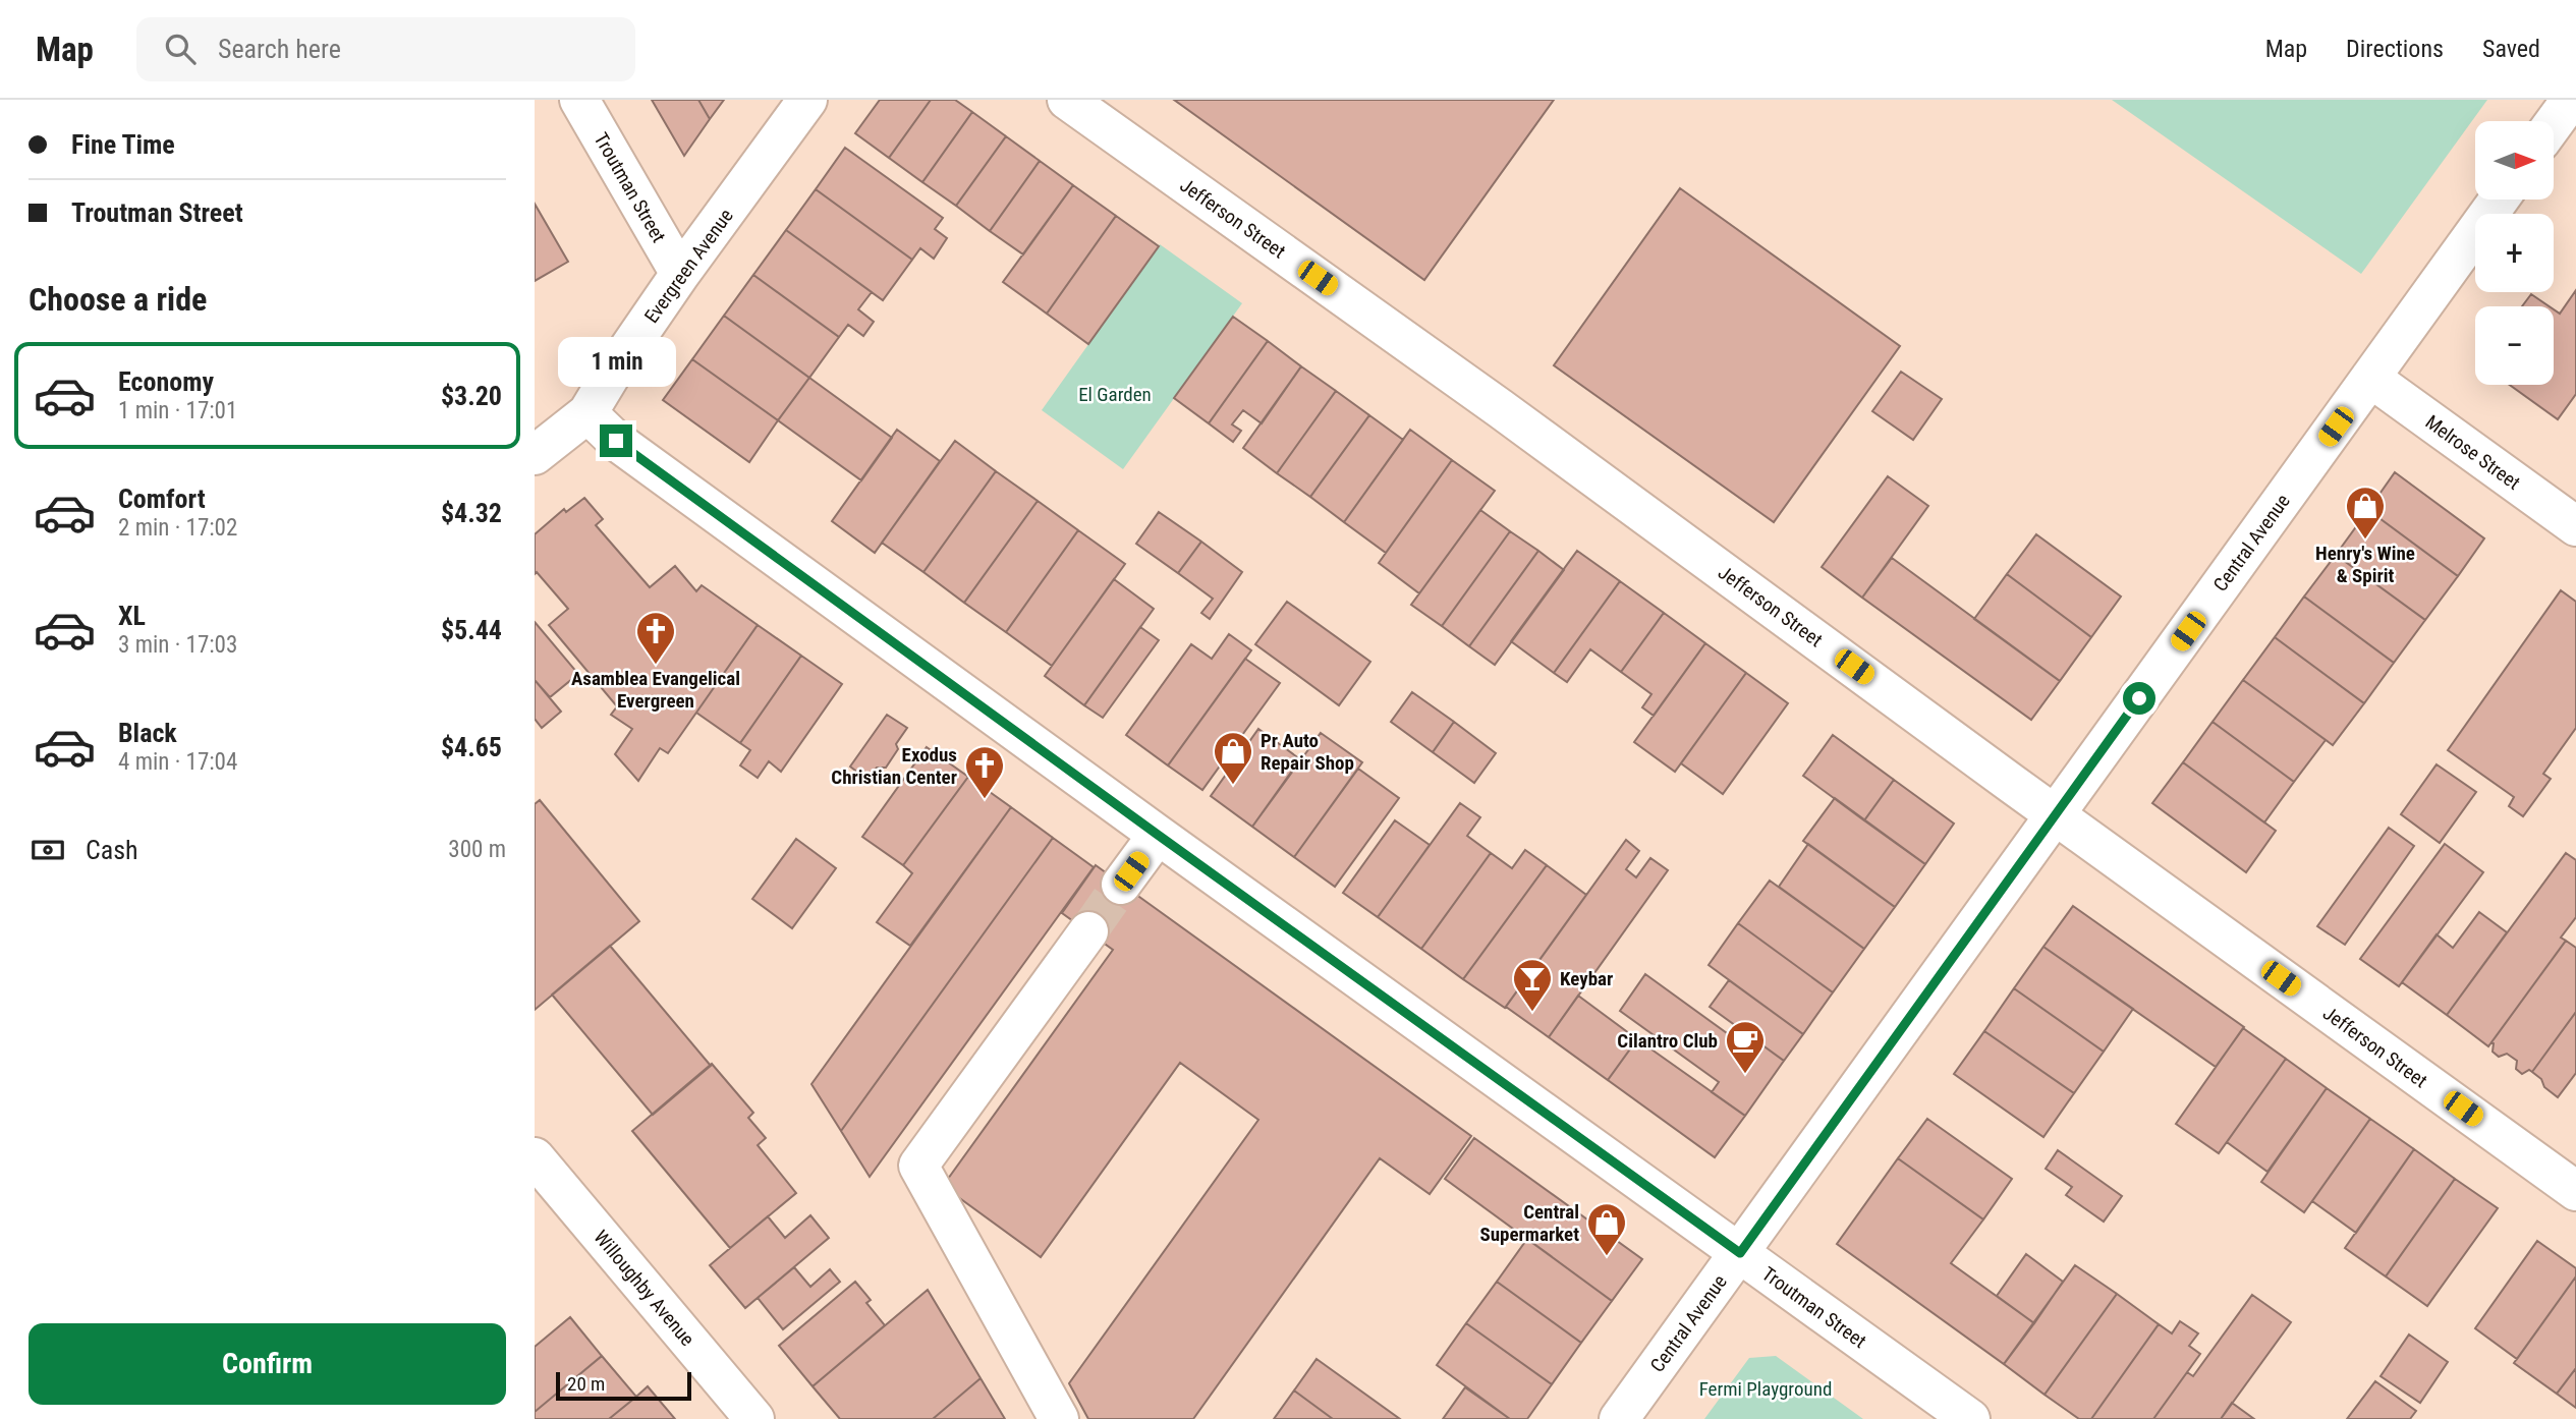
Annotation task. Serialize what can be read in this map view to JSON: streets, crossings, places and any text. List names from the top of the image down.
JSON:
{
  "streets": {
    "street": [
      "Troutman Street",
      "Jefferson Street",
      "Evergreen Avenue",
      "Melrose Street",
      "Central Avenue",
      "Willoughby Avenue"
    ]
  },
  "crossings": [
    ["Troutman Street", "Evergreen Avenue"],
    ["Troutman Street", "Central Avenue"],
    ["Jefferson Street", "Central Avenue"],
    ["Melrose Street", "Central Avenue"]
  ],
  "parks": ["El Garden", "Fermi Playground"],
  "places": {
    "shop": ["Henry's Wine & Spirit", "Pr Auto Repair Shop", "Central Supermarket"],
    "church": ["Asamblea Evangelical Evergreen", "Exodus Christian Center"],
    "bar": ["Keybar"],
    "cafe": ["Cilantro Club"]
  },
  "scale_bar": "20 m",
  "north": "right",
  "page": {
    "header": "Map",
    "search": "Search here",
    "nav": ["Map", "Directions", "Saved"],
    "banner": ["Fine Time", "Troutman Street"],
    "map_buttons": ["+", "−"],
    "heading": "Choose a ride",
    "bubble": "1 min",
    "list": [
      {
        "name": "Economy",
        "note": "1 min · 17:01",
        "value": "$3.20"
      },
      {
        "name": "Comfort",
        "note": "2 min · 17:02",
        "value": "$4.32"
      },
      {
        "name": "XL",
        "note": "3 min · 17:03",
        "value": "$5.44"
      },
      {
        "name": "Black",
        "note": "4 min · 17:04",
        "value": "$4.65"
      }
    ],
    "pay": ["Cash", "300 m"],
    "buttons": "Confirm",
    "scale": "20 m"
  }
}
